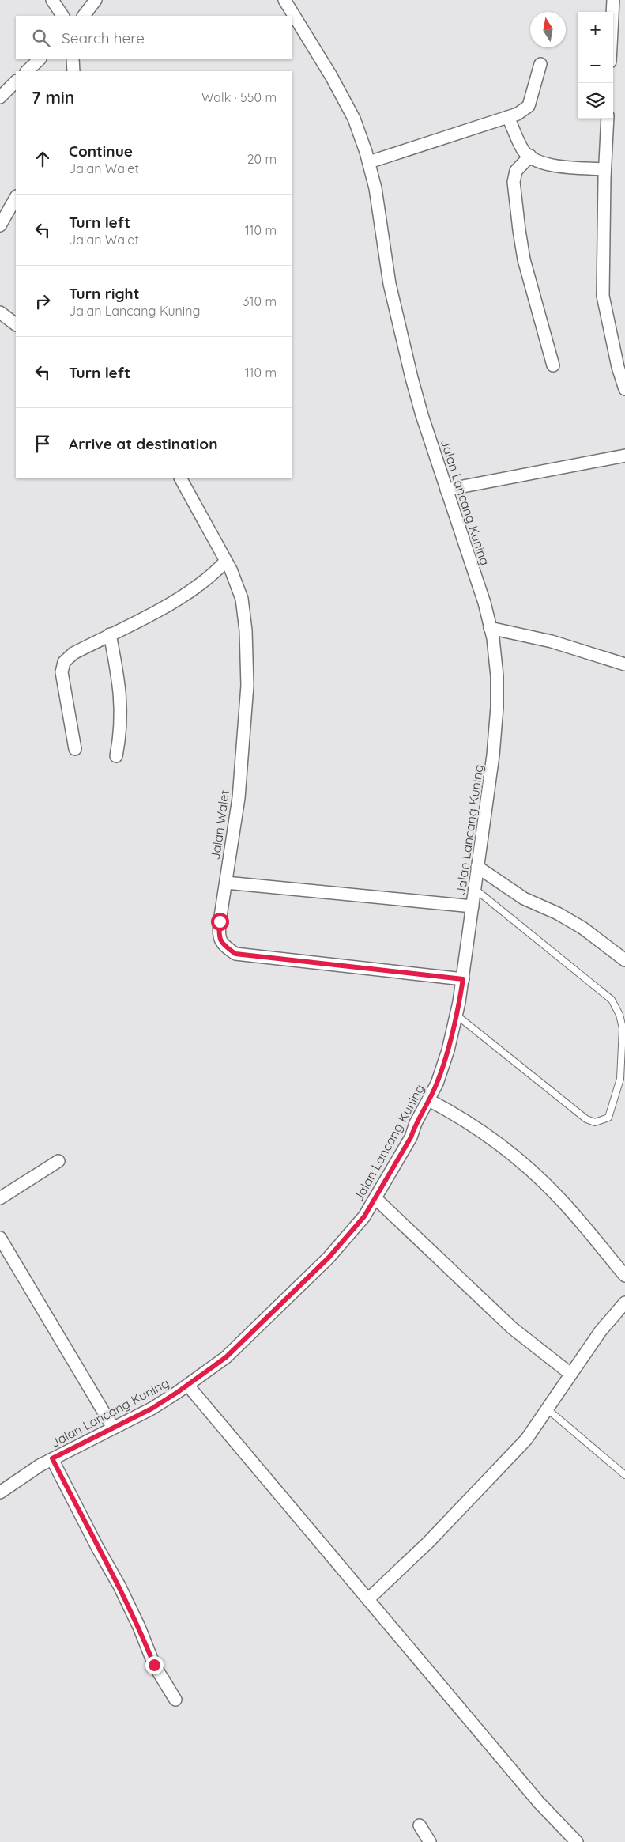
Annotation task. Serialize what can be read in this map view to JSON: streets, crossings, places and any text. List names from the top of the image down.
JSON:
{
  "streets": {
    "street": ["Jalan Lancang Kuning", "Jalan Walet"]
  },
  "crossings": [
    ["Jalan Lancang Kuning", "Jalan Walet"]
  ],
  "north": "top",
  "page": {
    "map_buttons": ["+", "−"],
    "search": "Search here",
    "heading": ["7 min", "Walk · 550 m"],
    "list": [
      ["Continue", "Jalan Walet", "20 m"],
      ["Turn left", "Jalan Walet", "110 m"],
      ["Turn right", "Jalan Lancang Kuning", "310 m"],
      ["Turn left", "110 m"],
      "Arrive at destination"
    ]
  }
}
